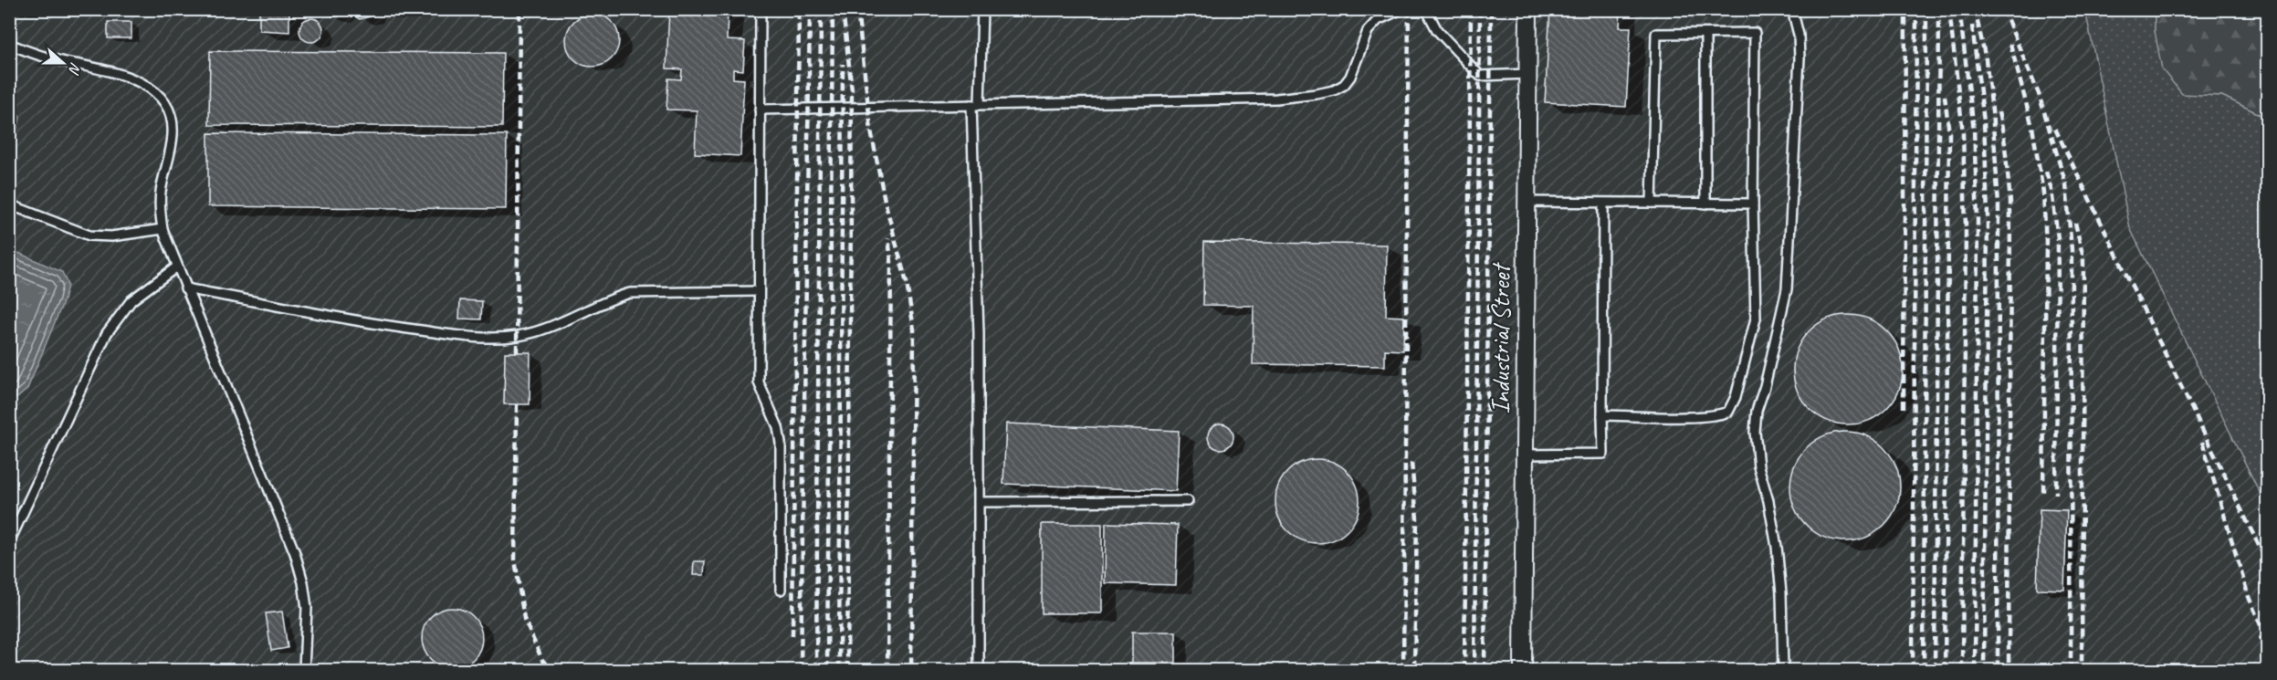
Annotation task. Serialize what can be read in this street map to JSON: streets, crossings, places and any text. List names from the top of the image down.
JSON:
{
  "streets": {
    "street": ["Industrial Street"]
  },
  "north": "right"
}
